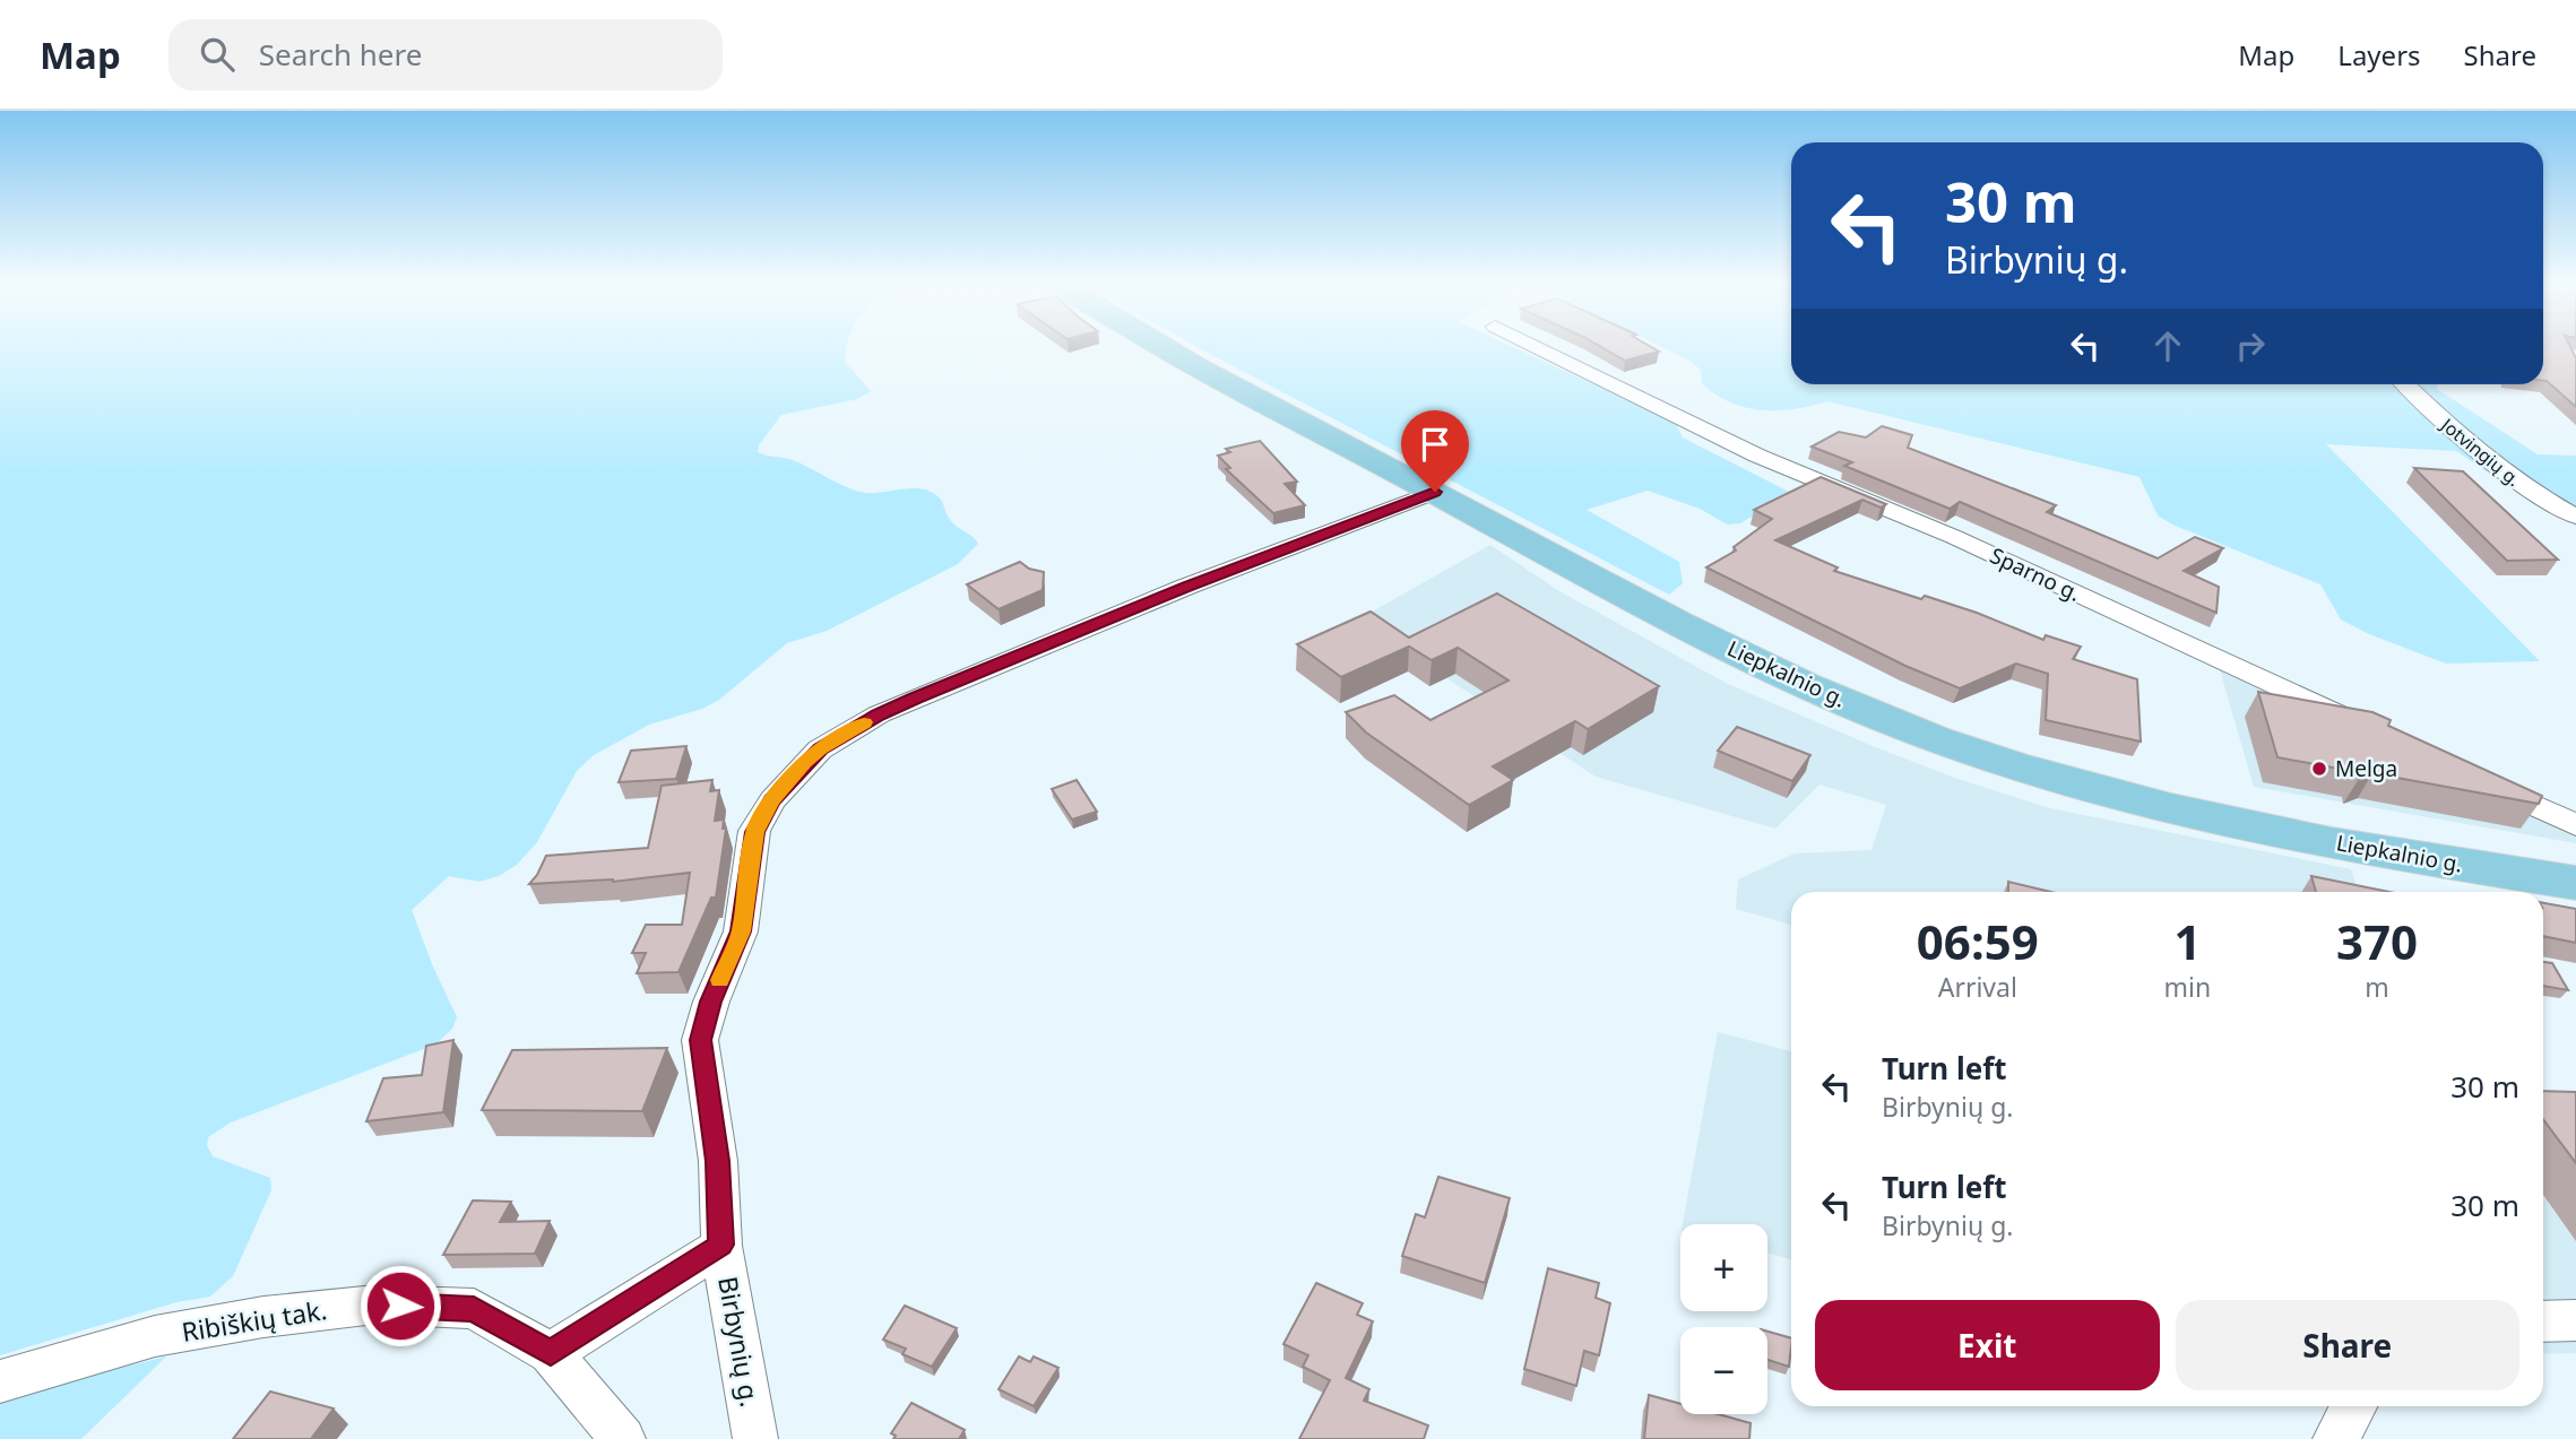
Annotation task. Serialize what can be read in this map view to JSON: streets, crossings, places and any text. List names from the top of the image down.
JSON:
{
  "streets": {
    "main road": ["Liepkalnio g."],
    "street": [
      "Jotvingių g.",
      "Sparno g.",
      "Ribiškių tak.",
      "Birbynių g."
    ]
  },
  "crossings": [
    ["Liepkalnio g.", "Birbynių g."],
    ["Ribiškių tak.", "Birbynių g."]
  ],
  "places": ["Melga"],
  "page": {
    "header": "Map",
    "search": "Search here",
    "nav": ["Map", "Layers", "Share"],
    "turn": ["30 m", "Birbynių g."],
    "eta": [
      "06:59",
      "Arrival",
      "1",
      "min",
      "370",
      "m"
    ],
    "list": [
      {
        "name": "Turn left",
        "note": "Birbynių g.",
        "value": "30 m"
      },
      {
        "name": "Turn left",
        "note": "Birbynių g.",
        "value": "30 m"
      }
    ],
    "map_buttons": ["+", "−"],
    "buttons": ["Exit", "Share"]
  }
}
